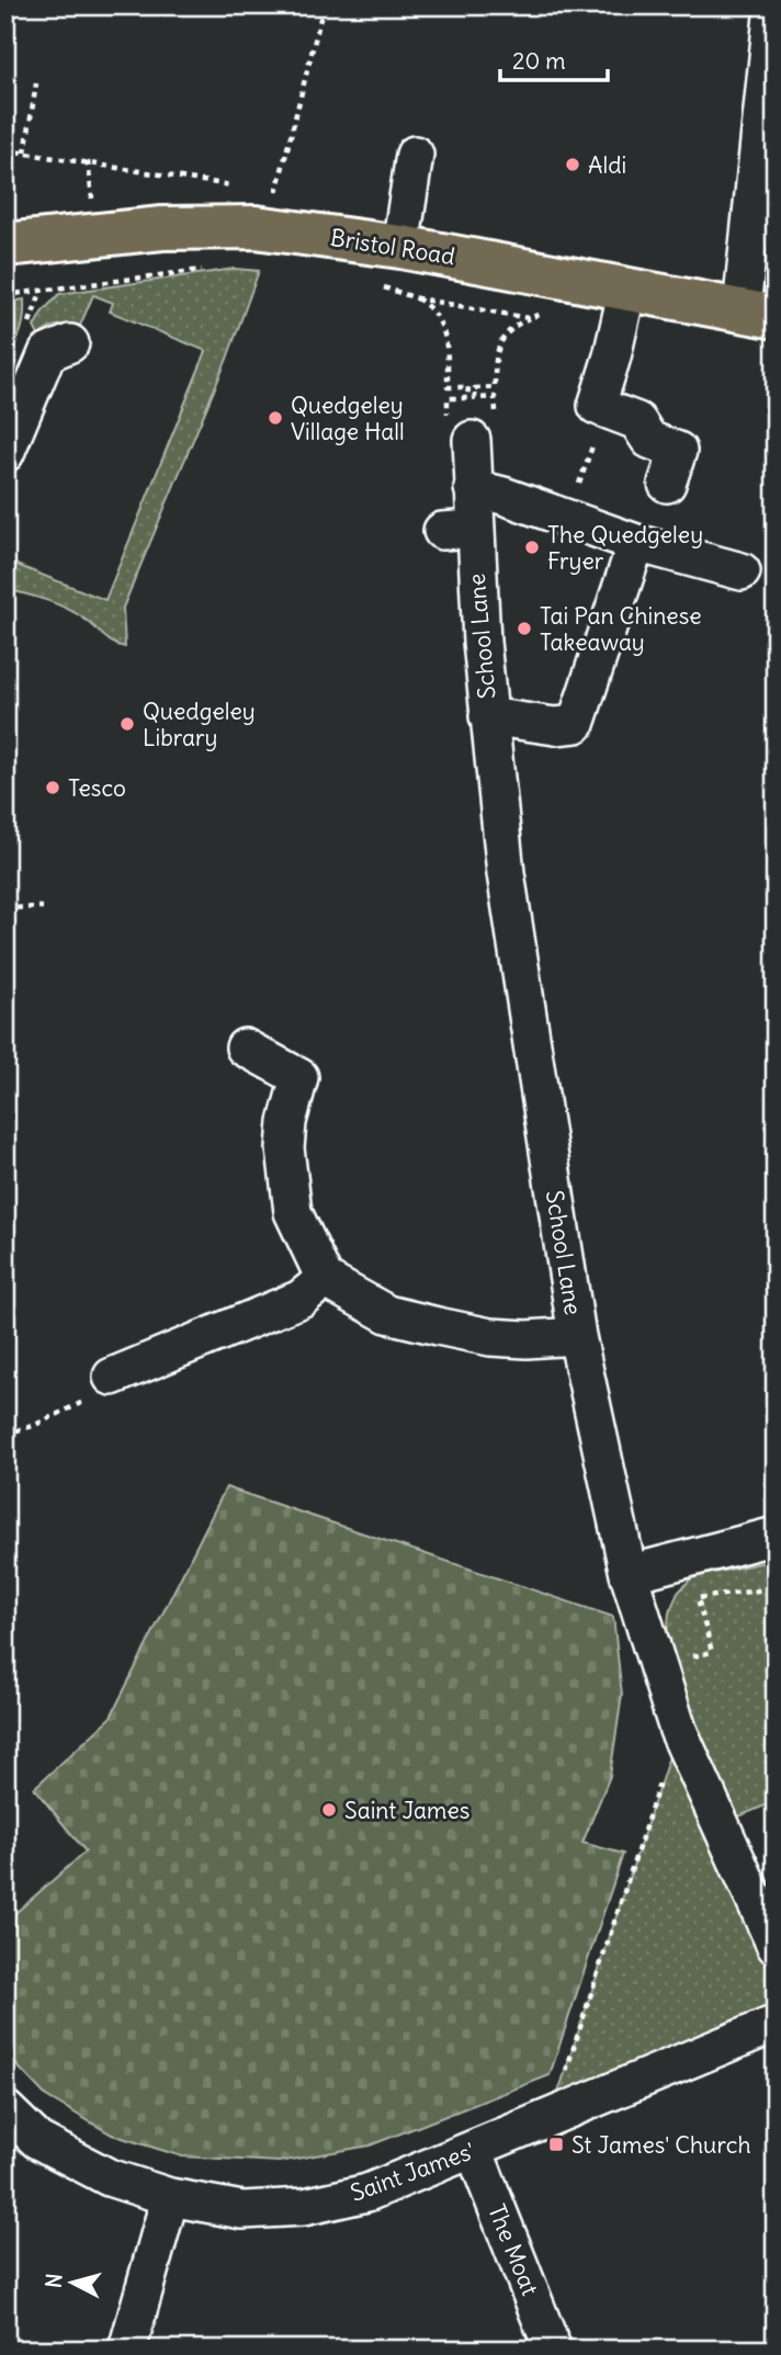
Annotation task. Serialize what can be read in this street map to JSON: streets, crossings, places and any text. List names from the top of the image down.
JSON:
{
  "streets": {
    "main road": ["Bristol Road"],
    "street": ["School Lane", "Saint James'", "The Moat"]
  },
  "crossings": [
    ["Saint James'", "The Moat"]
  ],
  "places": {
    "other": [
      "Aldi",
      "Quedgeley Village Hall",
      "The Quedgeley Fryer",
      "Tai Pan Chinese Takeaway",
      "Quedgeley Library",
      "Tesco",
      "Saint James"
    ],
    "transit": ["St James' Church"]
  },
  "scale_bar": "20 m",
  "north": "left"
}
